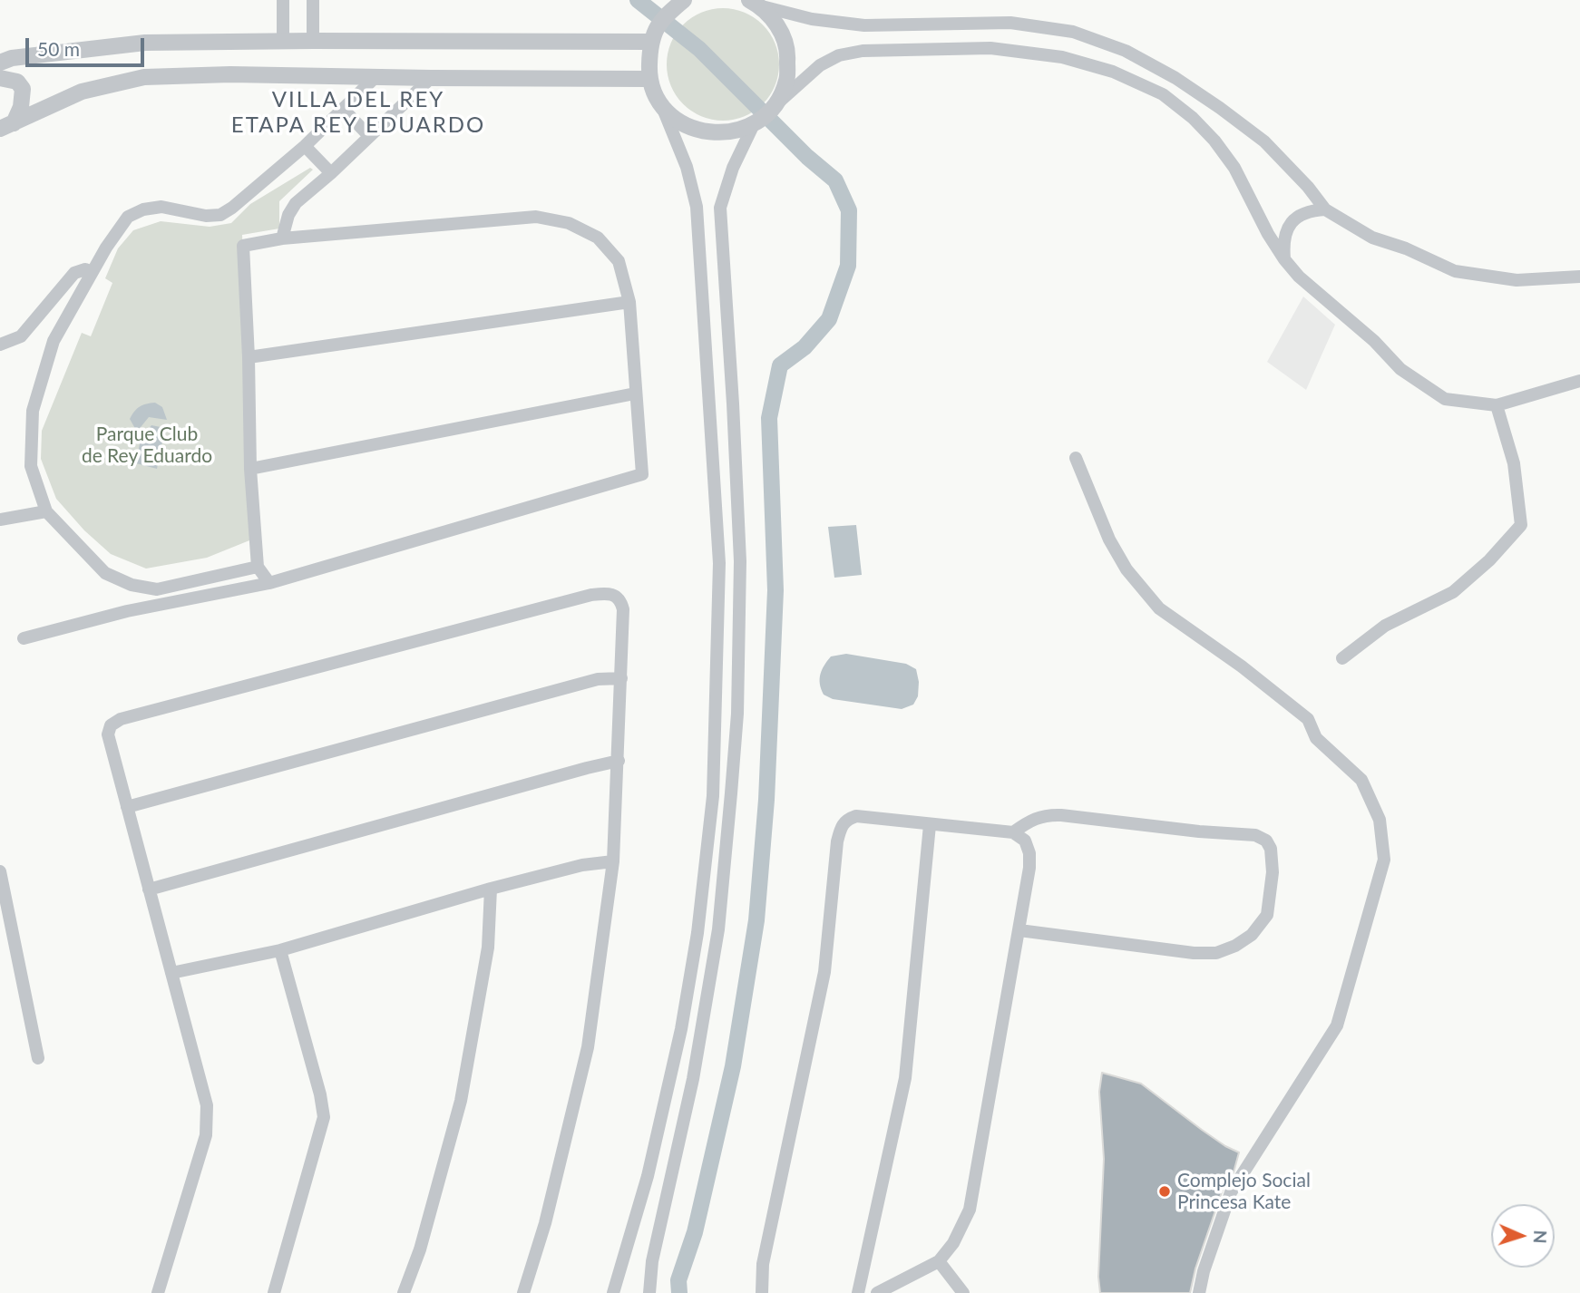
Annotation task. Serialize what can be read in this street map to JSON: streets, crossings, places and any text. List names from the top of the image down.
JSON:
{
  "districts": ["VILLA DEL REY ETAPA REY EDUARDO"],
  "parks": ["Parque Club de Rey Eduardo"],
  "places": ["Complejo Social Princesa Kate"],
  "scale_bar": "50 m",
  "north": "right"
}
